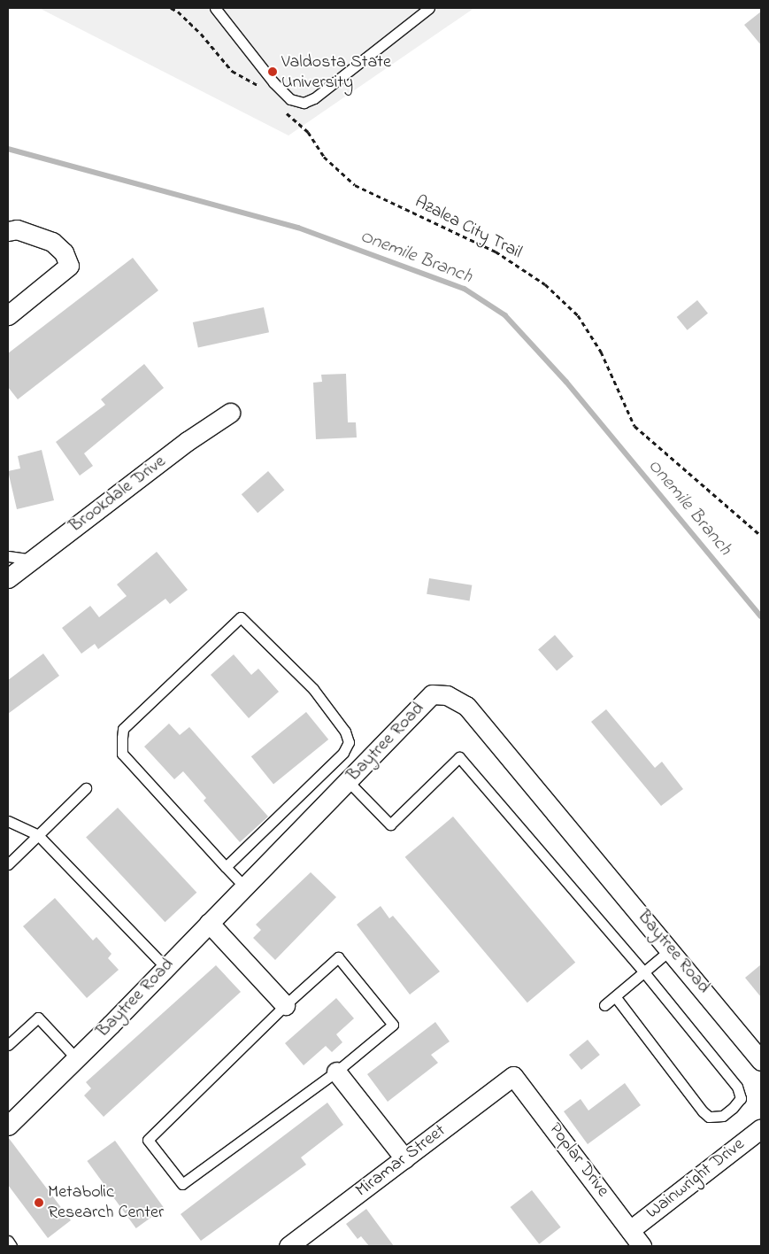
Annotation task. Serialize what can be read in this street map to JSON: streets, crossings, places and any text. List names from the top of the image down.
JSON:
{
  "streets": {
    "street": [
      "Brookdale Drive",
      "Baytree Road",
      "Poplar Drive",
      "Miramar Street",
      "Wainwright Drive"
    ],
    "path": ["Azalea City Trail"]
  },
  "crossings": [
    ["Poplar Drive", "Miramar Street"],
    ["Poplar Drive", "Wainwright Drive"]
  ],
  "water": ["Onemile Branch"],
  "places": ["Valdosta State University", "Metabolic Research Center"]
}
